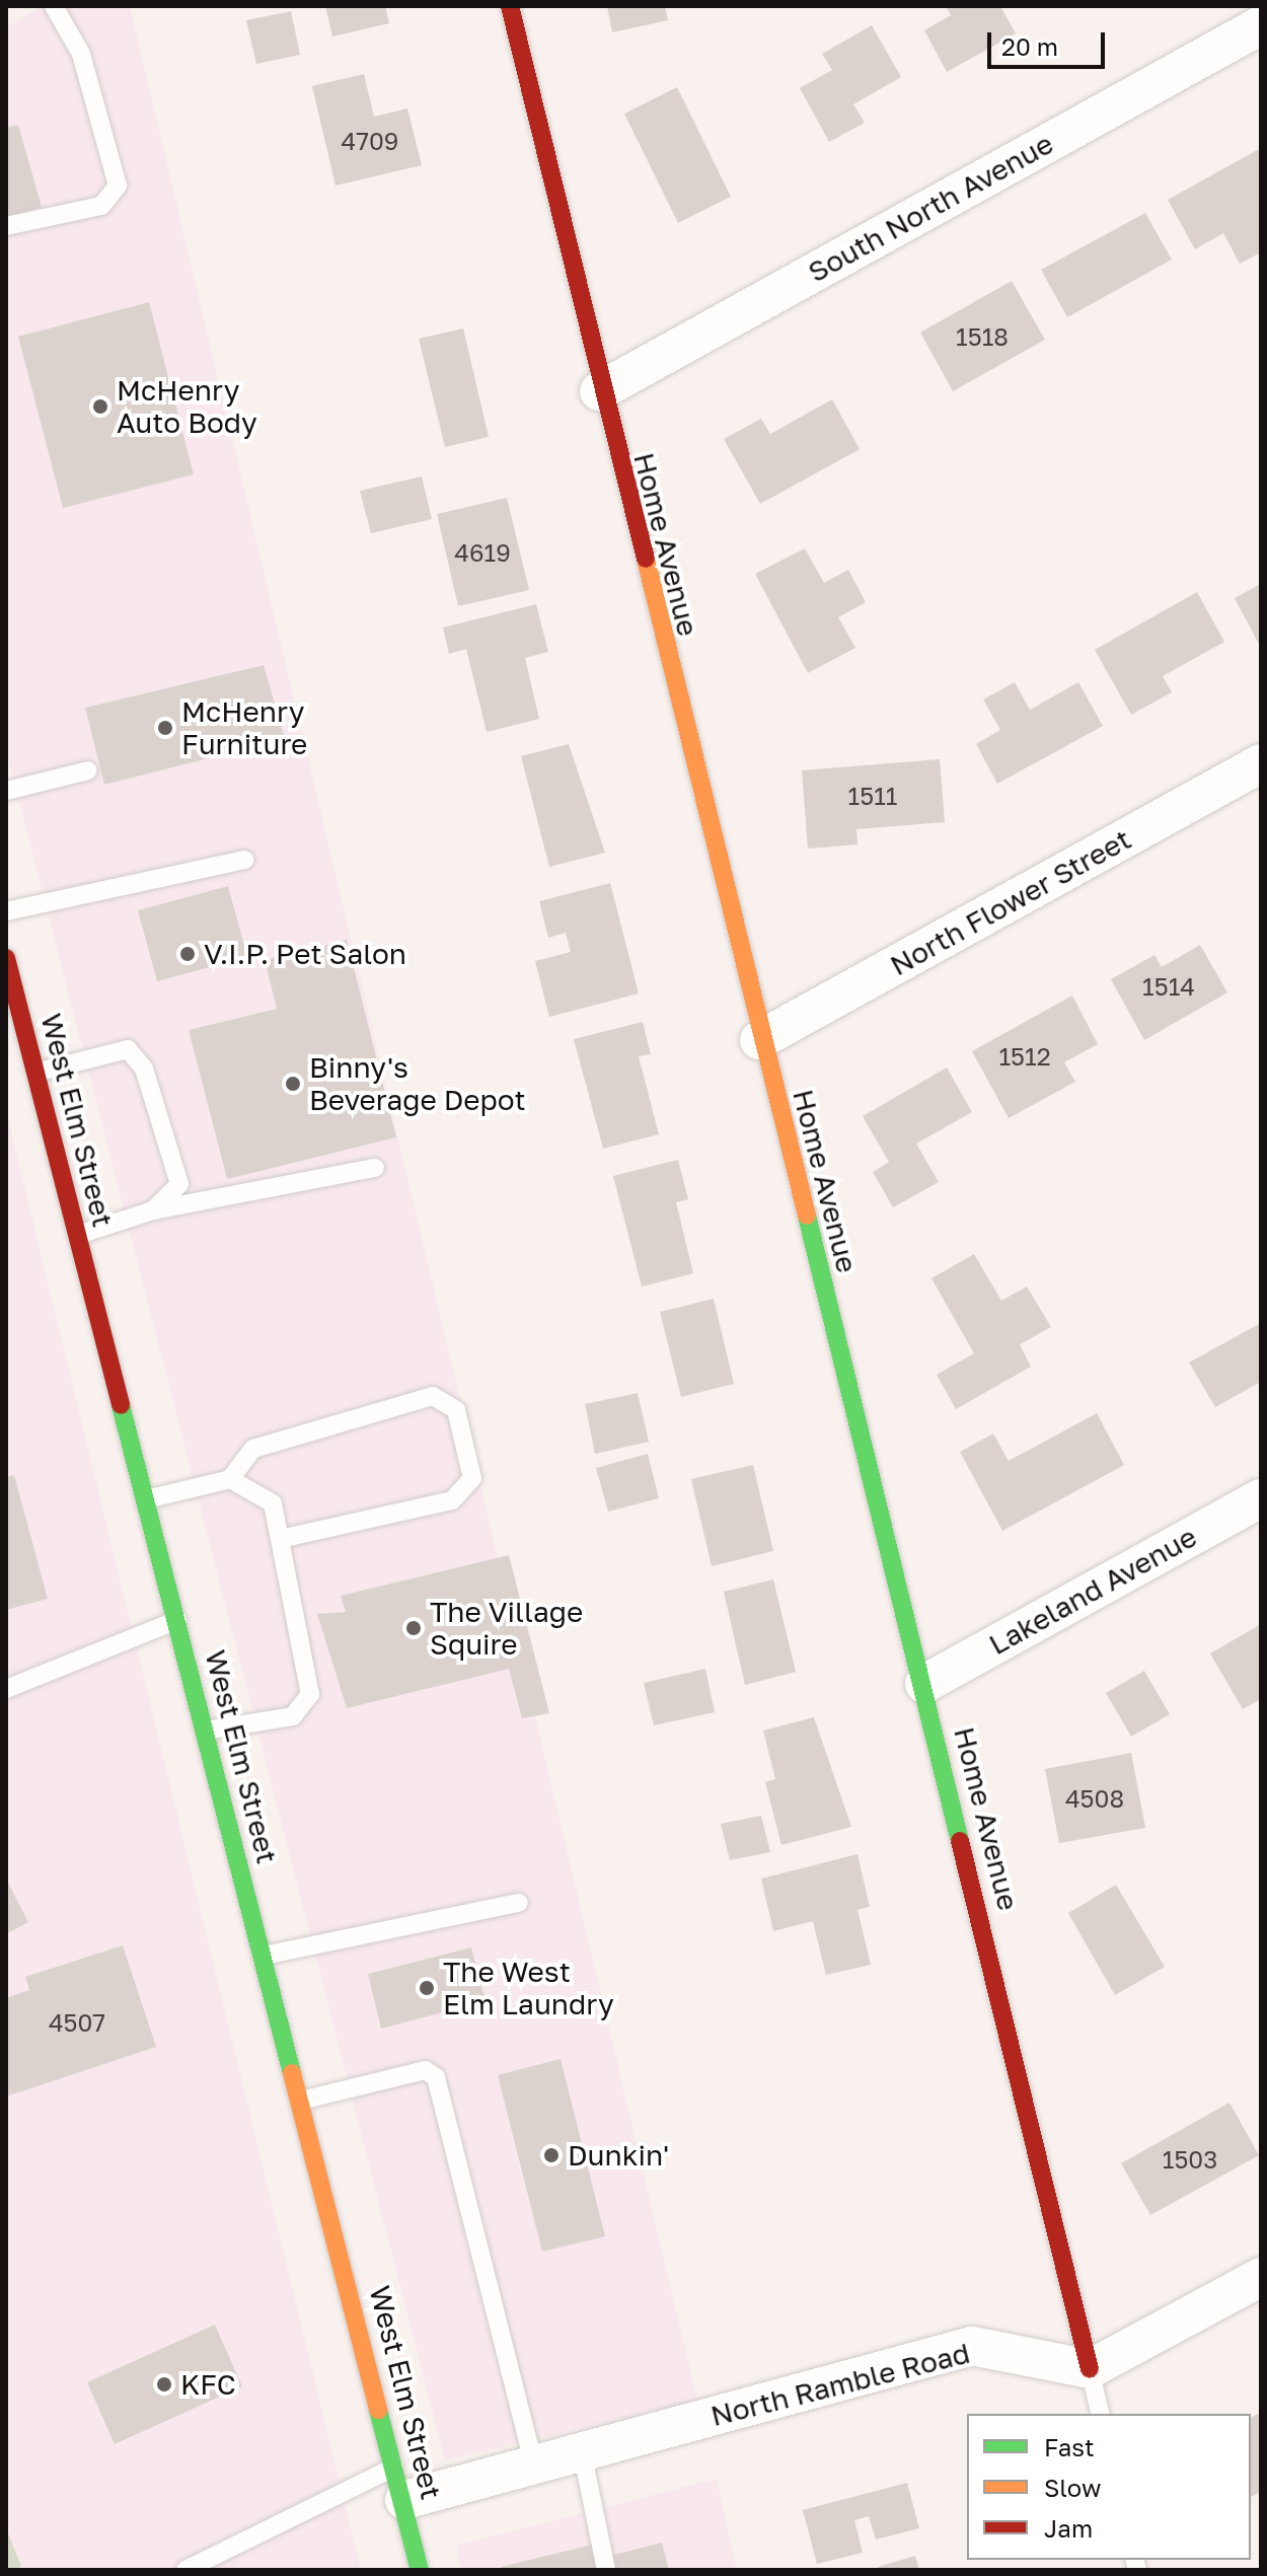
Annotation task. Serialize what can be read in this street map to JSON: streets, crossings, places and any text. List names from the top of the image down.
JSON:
{
  "streets": {
    "street": [
      "South North Avenue",
      "Home Avenue",
      "North Flower Street",
      "West Elm Street",
      "Lakeland Avenue",
      "North Ramble Road"
    ]
  },
  "crossings": [
    ["South North Avenue", "Home Avenue"],
    ["Home Avenue", "North Flower Street"],
    ["Home Avenue", "Lakeland Avenue"],
    ["Home Avenue", "North Ramble Road"],
    ["West Elm Street", "North Ramble Road"]
  ],
  "places": [
    "McHenry Auto Body",
    "McHenry Furniture",
    "V.I.P. Pet Salon",
    "Binny's Beverage Depot",
    "The Village Squire",
    "The West Elm Laundry",
    "Dunkin'",
    "KFC"
  ],
  "house_numbers": [
    "4709",
    "1518",
    "4619",
    "1511",
    "1514",
    "1512",
    "4508",
    "4507",
    "1503"
  ],
  "legend": ["Fast", "Slow", "Jam"],
  "scale_bar": "20 m"
}
